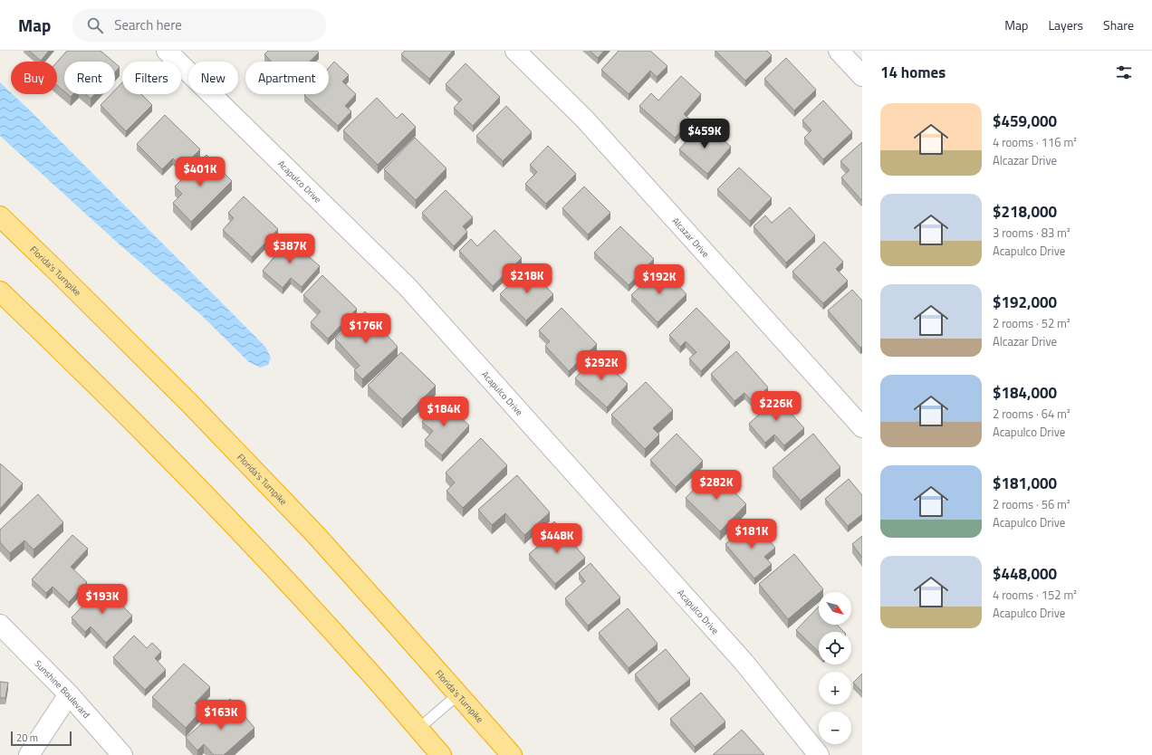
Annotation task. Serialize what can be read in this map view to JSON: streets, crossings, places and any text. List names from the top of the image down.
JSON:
{
  "streets": {
    "highway": ["Florida's Turnpike"],
    "street": ["Acapulco Drive", "Alcazar Drive", "Sunshine Boulevard"]
  },
  "scale_bar": "20 m",
  "north": "bottom right",
  "page": {
    "header": "Map",
    "search": "Search here",
    "nav": ["Map", "Layers", "Share"],
    "heading": "14 homes",
    "chip": [
      "Buy",
      "Rent",
      "Filters",
      "New",
      "Apartment"
    ],
    "list": [
      {
        "name": "$459,000",
        "note": "4 rooms · 116 m² · Alcazar Drive"
      },
      {
        "name": "$218,000",
        "note": "3 rooms · 83 m² · Acapulco Drive"
      },
      {
        "name": "$192,000",
        "note": "2 rooms · 52 m² · Alcazar Drive"
      },
      {
        "name": "$184,000",
        "note": "2 rooms · 64 m² · Acapulco Drive"
      },
      {
        "name": "$181,000",
        "note": "2 rooms · 56 m² · Acapulco Drive"
      },
      {
        "name": "$448,000",
        "note": "4 rooms · 152 m² · Acapulco Drive"
      }
    ],
    "price": [
      "$459K",
      "$401K",
      "$387K",
      "$218K",
      "$192K",
      "$176K",
      "$292K",
      "$226K",
      "$184K",
      "$282K",
      "$181K",
      "$448K",
      "$193K",
      "$163K"
    ],
    "map_buttons": ["+", "−"],
    "scale": "20 m"
  }
}
